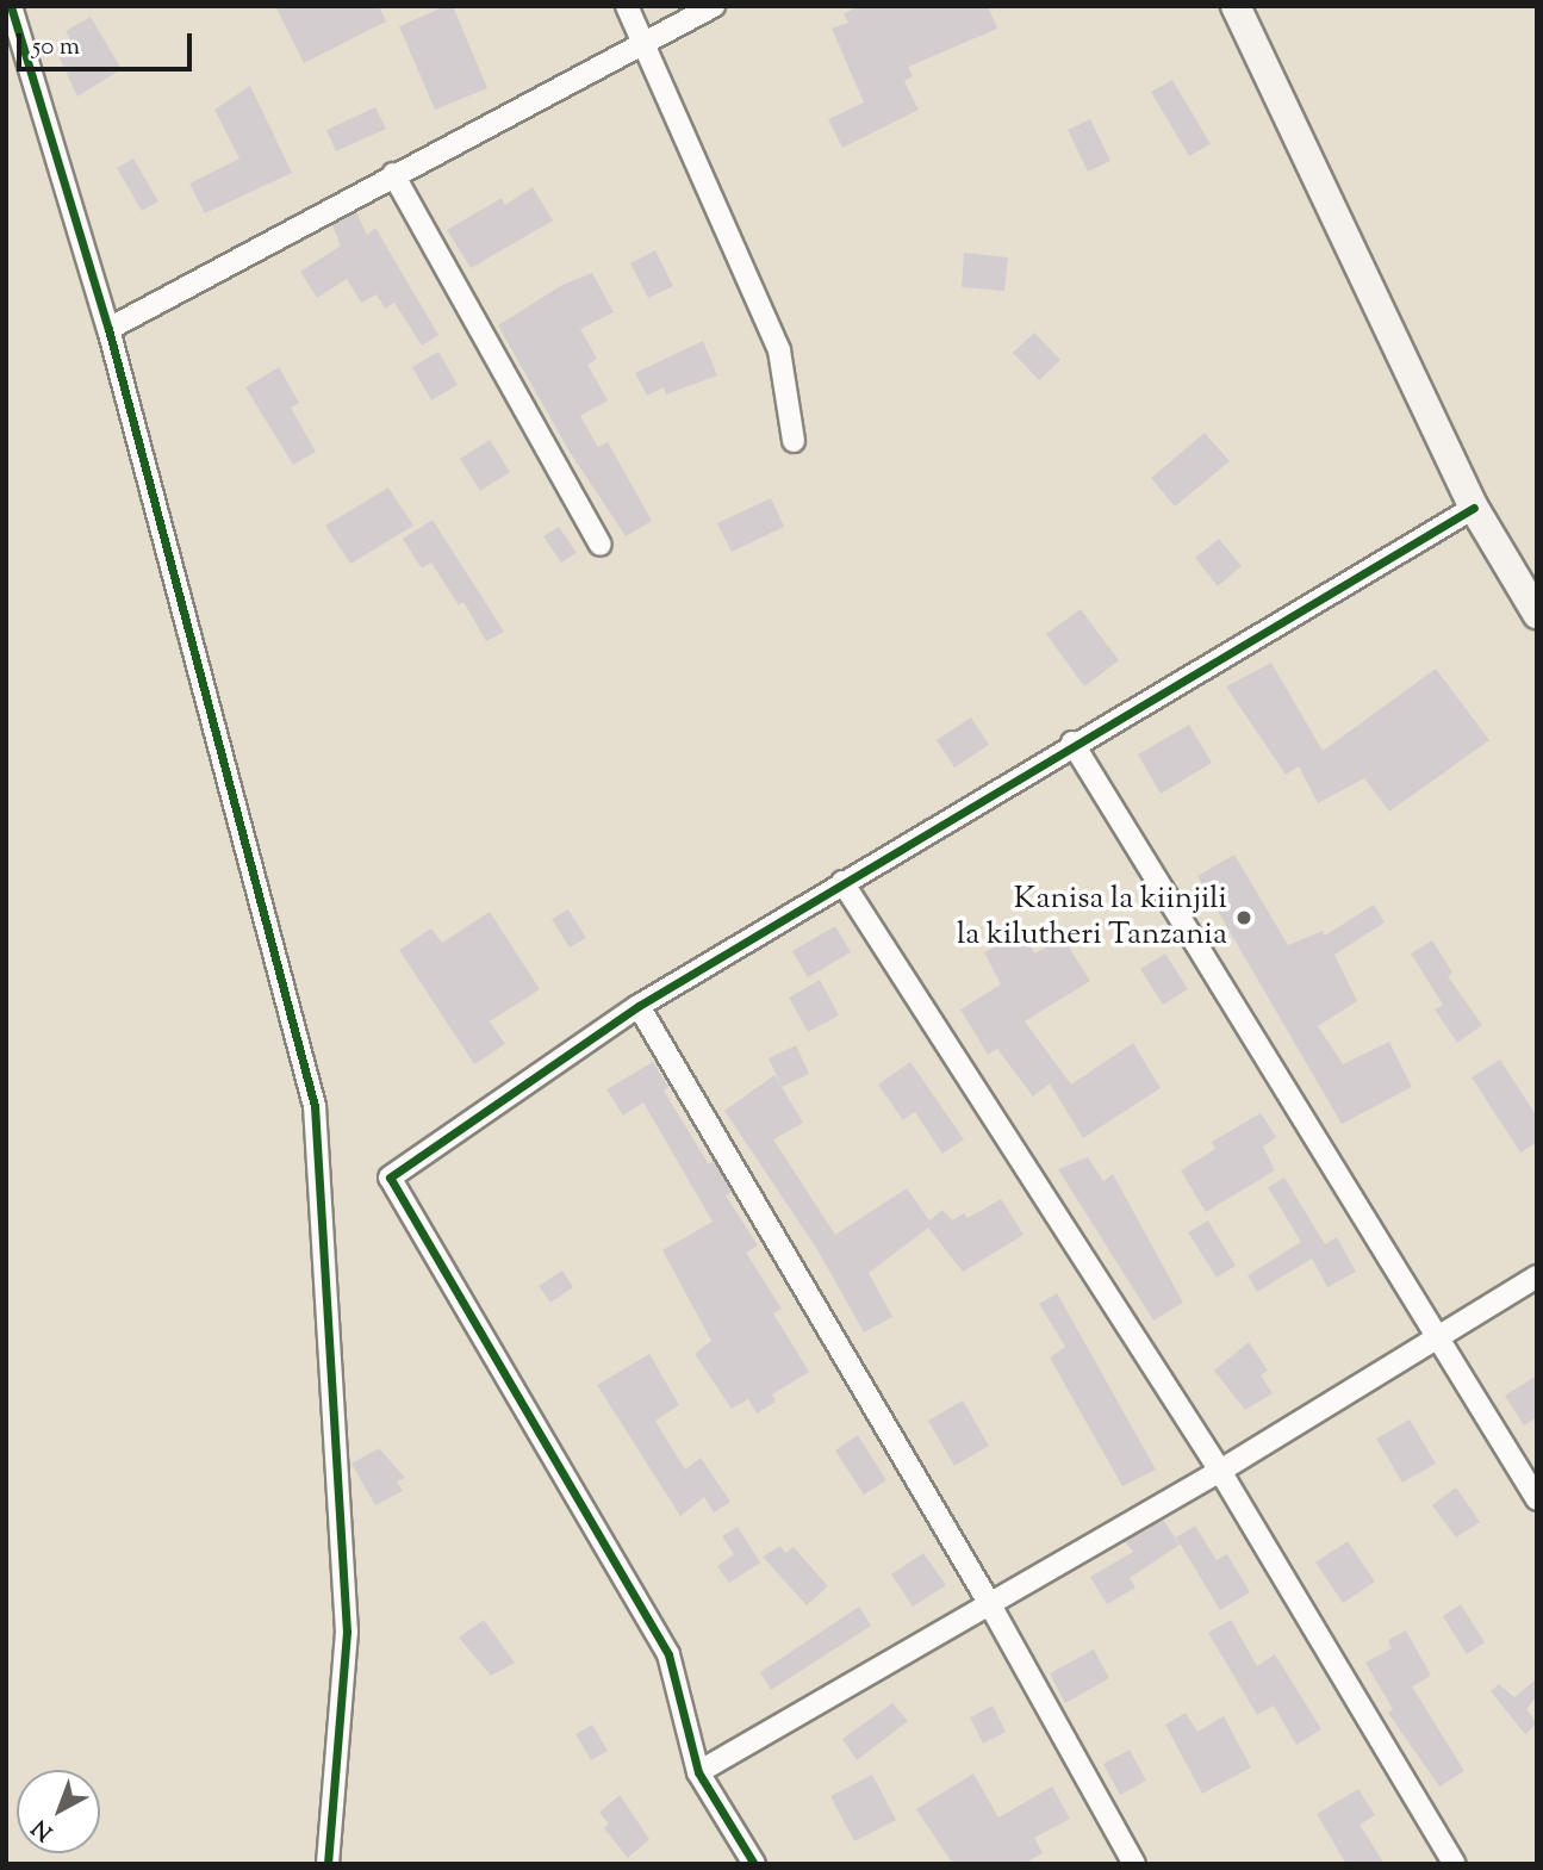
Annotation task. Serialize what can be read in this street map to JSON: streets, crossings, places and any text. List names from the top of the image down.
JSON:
{
  "places": ["Kanisa la kiinjili la kilutheri Tanzania"],
  "scale_bar": "50 m",
  "north": "bottom left"
}
